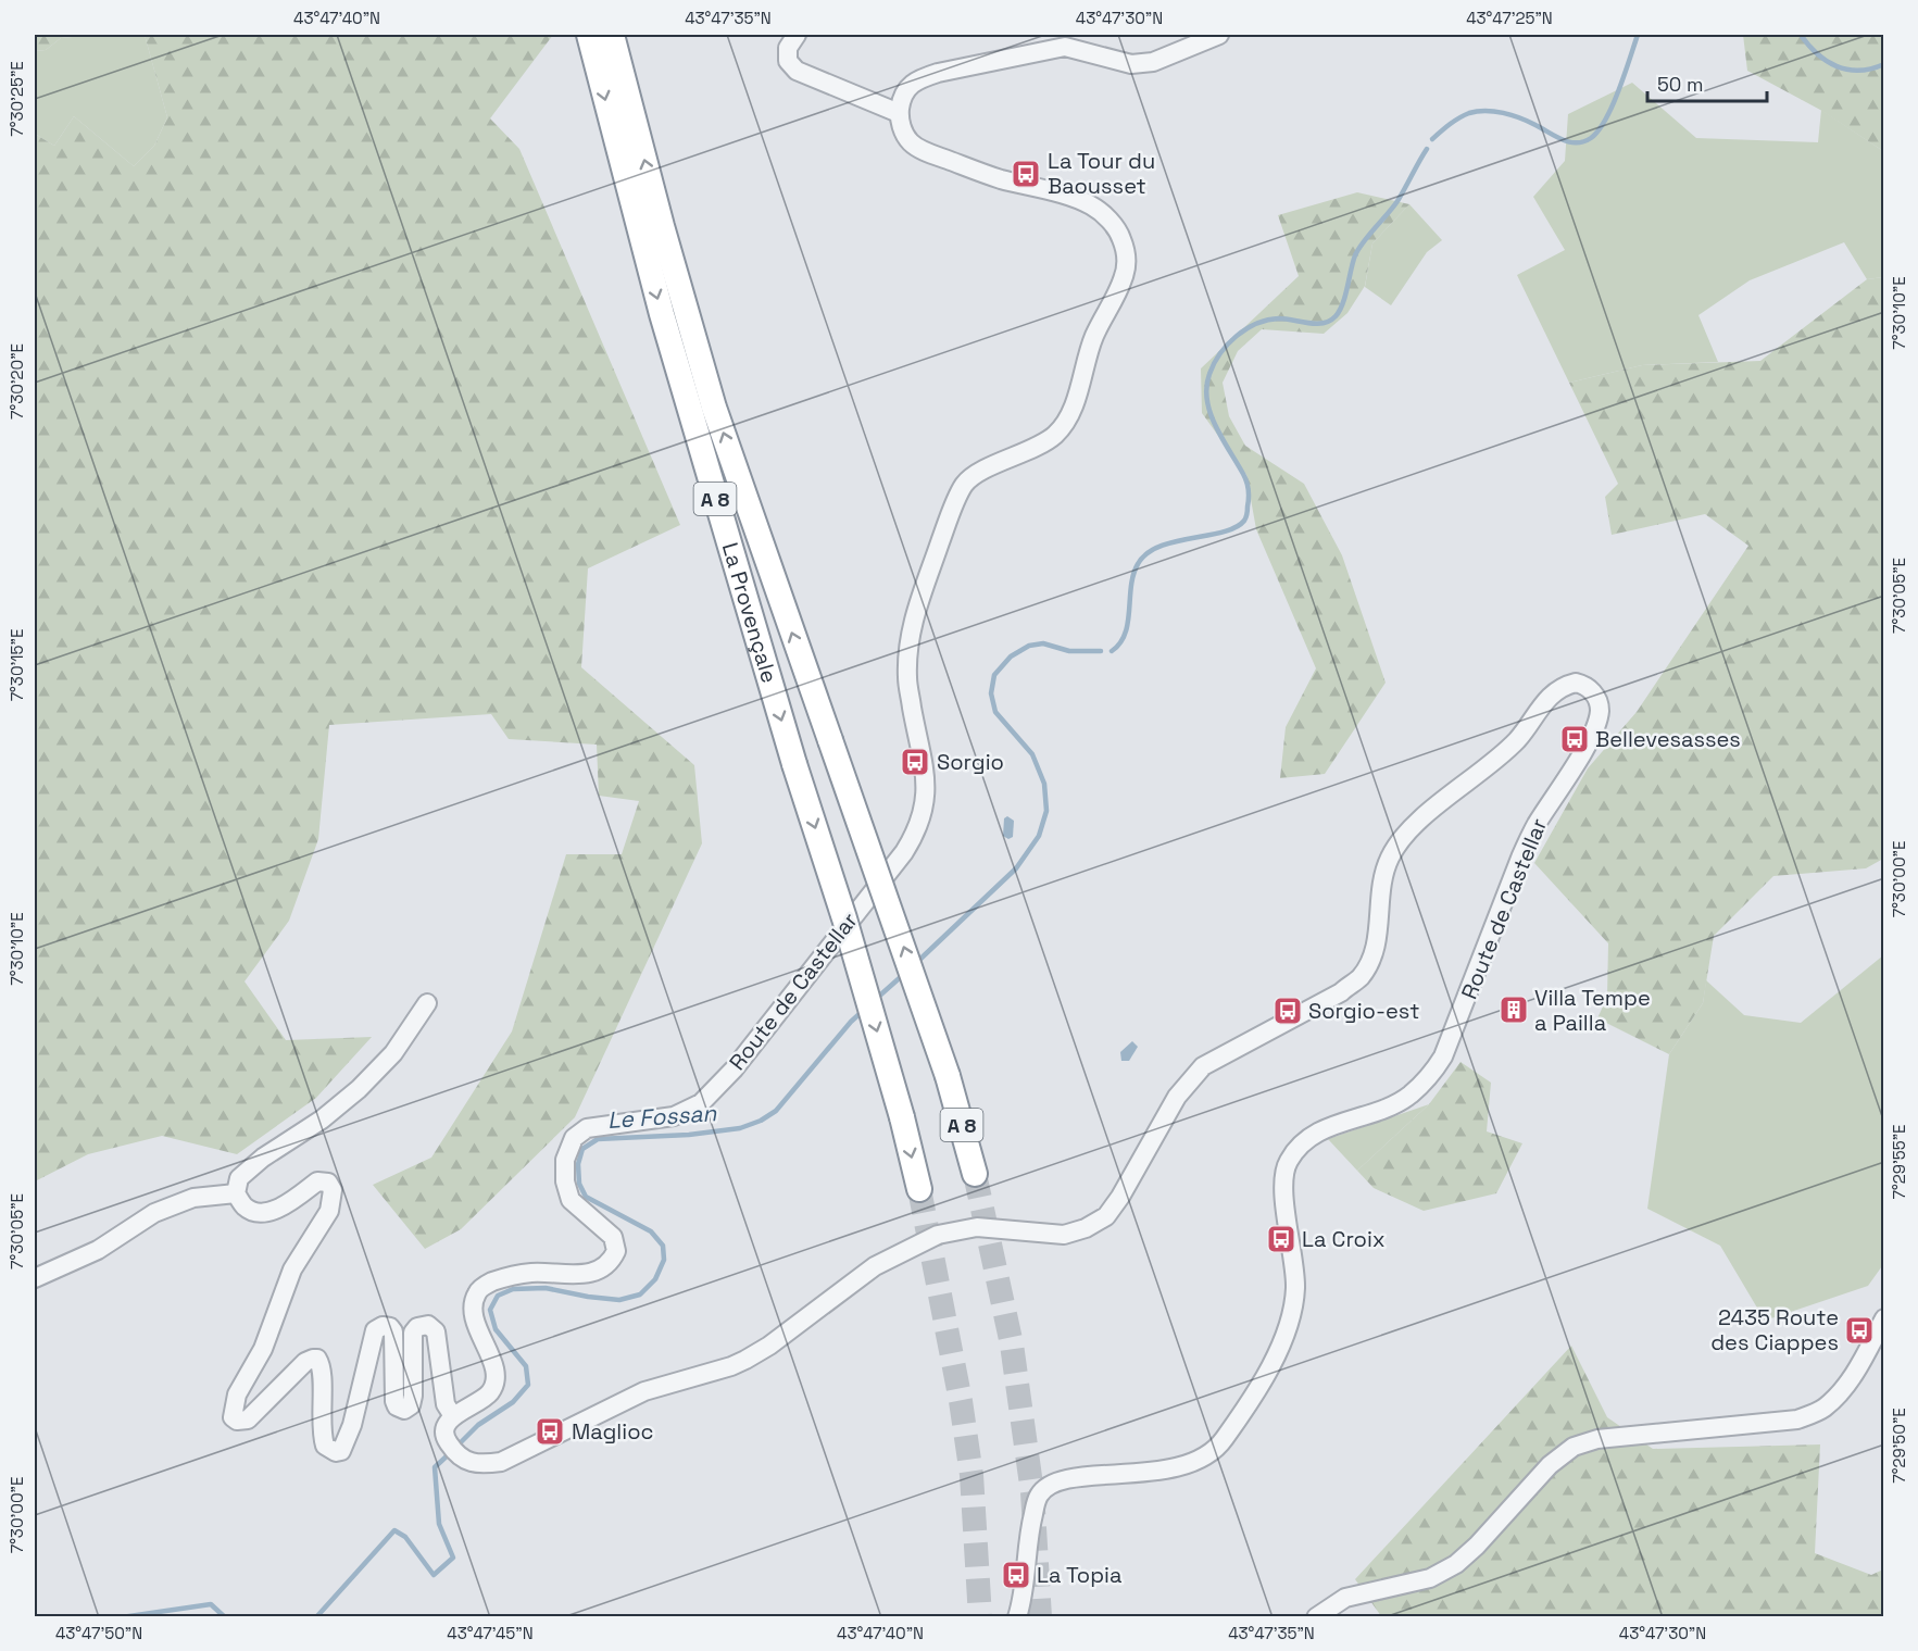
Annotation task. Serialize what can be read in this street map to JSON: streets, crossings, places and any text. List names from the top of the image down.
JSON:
{
  "streets": {
    "highway": ["A 8", "La Provençale"],
    "street": ["Route de Castellar"]
  },
  "water": ["Le Fossan"],
  "places": {
    "bus stop": [
      "La Tour du Baousset",
      "Bellevesasses",
      "Sorgio",
      "Sorgio-est",
      "La Croix",
      "2435 Route des Ciappes",
      "Maglioc",
      "La Topia"
    ],
    "building": ["Villa Tempe a Pailla"]
  },
  "scale_bar": "50 m",
  "coordinates": [
    "43°47'40\"N",
    "43°47'35\"N",
    "43°47'30\"N",
    "43°47'25\"N",
    "7°30'25\"E",
    "7°30'10\"E",
    "7°30'20\"E",
    "7°30'05\"E",
    "7°30'15\"E",
    "7°30'00\"E",
    "7°29'55\"E",
    "7°29'50\"E",
    "43°47'50\"N",
    "43°47'45\"N"
  ]
}
